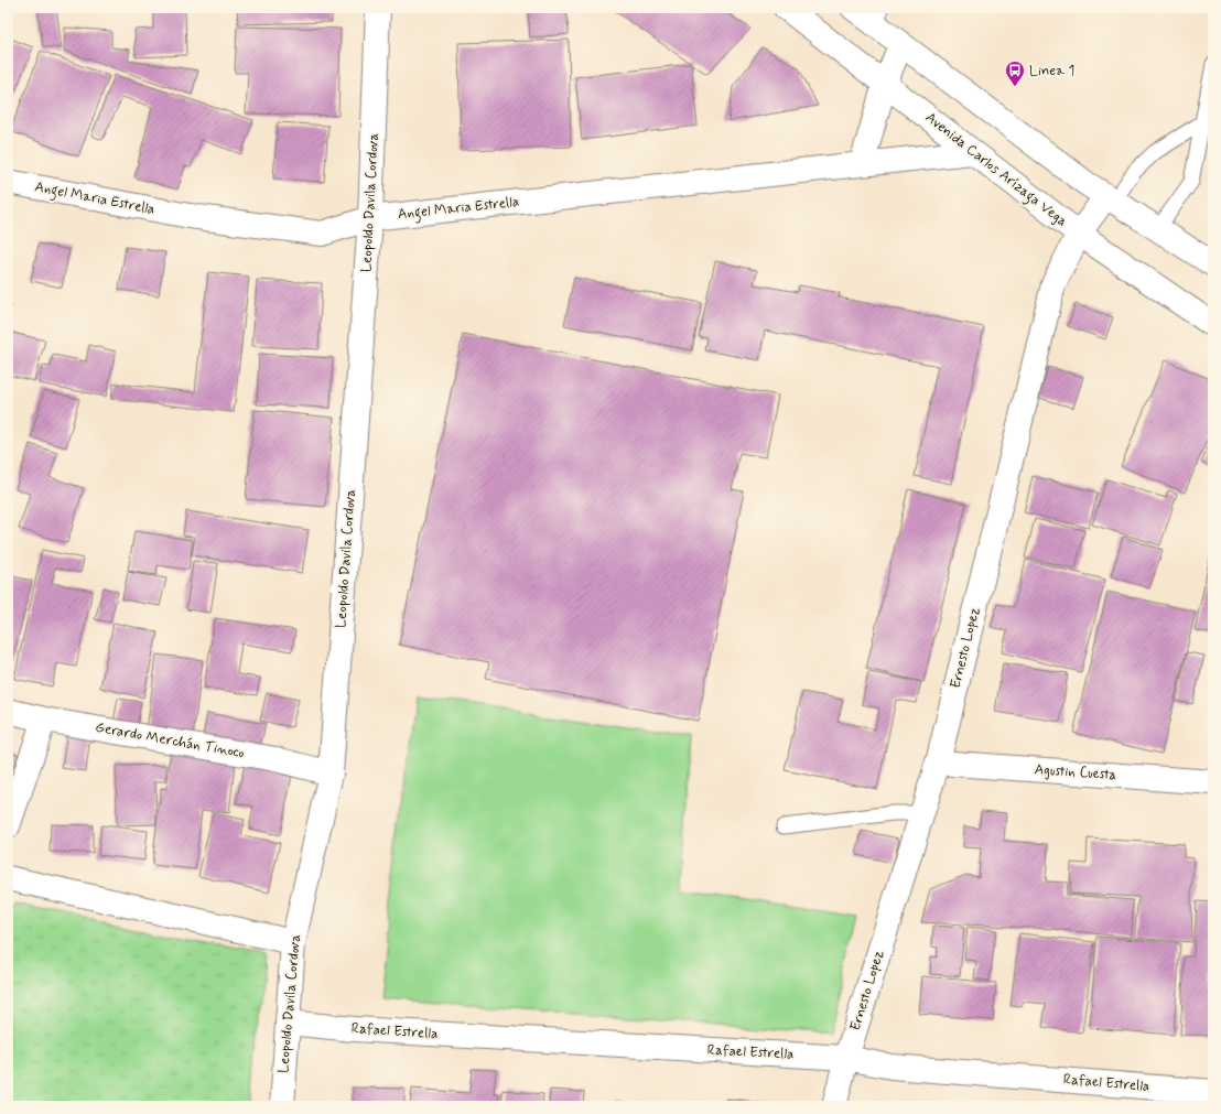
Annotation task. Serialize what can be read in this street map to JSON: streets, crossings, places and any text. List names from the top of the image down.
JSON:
{
  "streets": {
    "street": [
      "Avenida Carlos Arízaga Vega",
      "Angel Maria Estrella",
      "Leopoldo Davila Cordova",
      "Ernesto Lopez",
      "Gerardo Merchán Tinoco",
      "Agustin Cuesta",
      "Rafael Estrella"
    ]
  },
  "crossings": [
    ["Avenida Carlos Arízaga Vega", "Angel Maria Estrella"],
    ["Avenida Carlos Arízaga Vega", "Ernesto Lopez"],
    ["Angel Maria Estrella", "Leopoldo Davila Cordova"],
    ["Leopoldo Davila Cordova", "Gerardo Merchán Tinoco"],
    ["Leopoldo Davila Cordova", "Rafael Estrella"],
    ["Ernesto Lopez", "Agustin Cuesta"],
    ["Ernesto Lopez", "Rafael Estrella"]
  ],
  "places": {
    "bus stop": ["Linea 1"]
  }
}
